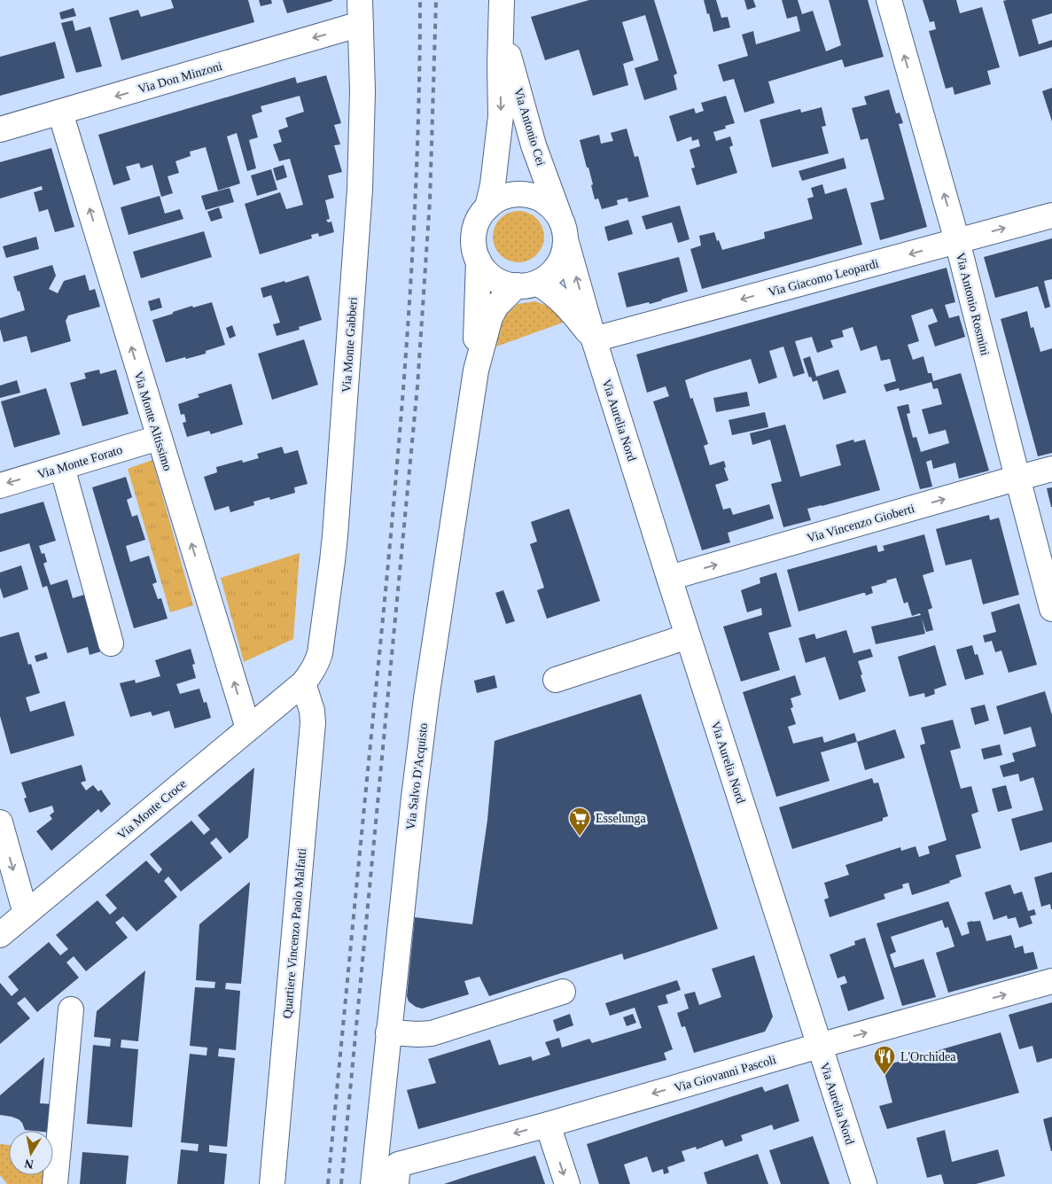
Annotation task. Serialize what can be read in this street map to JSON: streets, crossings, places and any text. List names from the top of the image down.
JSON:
{
  "streets": {
    "street": [
      "Via Don Minzoni",
      "Via Antonio Cei",
      "Via Giacomo Leopardi",
      "Via Antonio Rosmini",
      "Via Monte Gabberi",
      "Via Aurelia Nord",
      "Via Monte Altissimo",
      "Via Monte Forato",
      "Via Vincenzo Gioberti",
      "Via Salvo D'Acquisto",
      "Via Monte Croce",
      "Quartiere Vincenzo Paolo Malfatti",
      "Via Giovanni Pascoli"
    ]
  },
  "crossings": [
    ["Via Don Minzoni", "Via Monte Gabberi"],
    ["Via Don Minzoni", "Via Monte Altissimo"],
    ["Via Antonio Cei", "Via Aurelia Nord"],
    ["Via Antonio Cei", "Via Salvo D'Acquisto"],
    ["Via Giacomo Leopardi", "Via Antonio Rosmini"],
    ["Via Giacomo Leopardi", "Via Aurelia Nord"],
    ["Via Antonio Rosmini", "Via Vincenzo Gioberti"],
    ["Via Monte Gabberi", "Via Monte Croce"],
    ["Via Monte Gabberi", "Quartiere Vincenzo Paolo Malfatti"],
    ["Via Aurelia Nord", "Via Vincenzo Gioberti"],
    ["Via Aurelia Nord", "Via Salvo D'Acquisto"],
    ["Via Aurelia Nord", "Via Giovanni Pascoli"],
    ["Via Monte Altissimo", "Via Monte Forato"],
    ["Via Monte Altissimo", "Via Monte Croce"],
    ["Via Monte Croce", "Quartiere Vincenzo Paolo Malfatti"]
  ],
  "one_way": [
    "Via Don Minzoni",
    "Via Antonio Rosmini",
    "Via Monte Altissimo",
    "Via Monte Forato",
    "Via Vincenzo Gioberti"
  ],
  "places": {
    "supermarket": ["Esselunga"],
    "restaurant": ["L'Orchidea"]
  },
  "north": "bottom"
}
